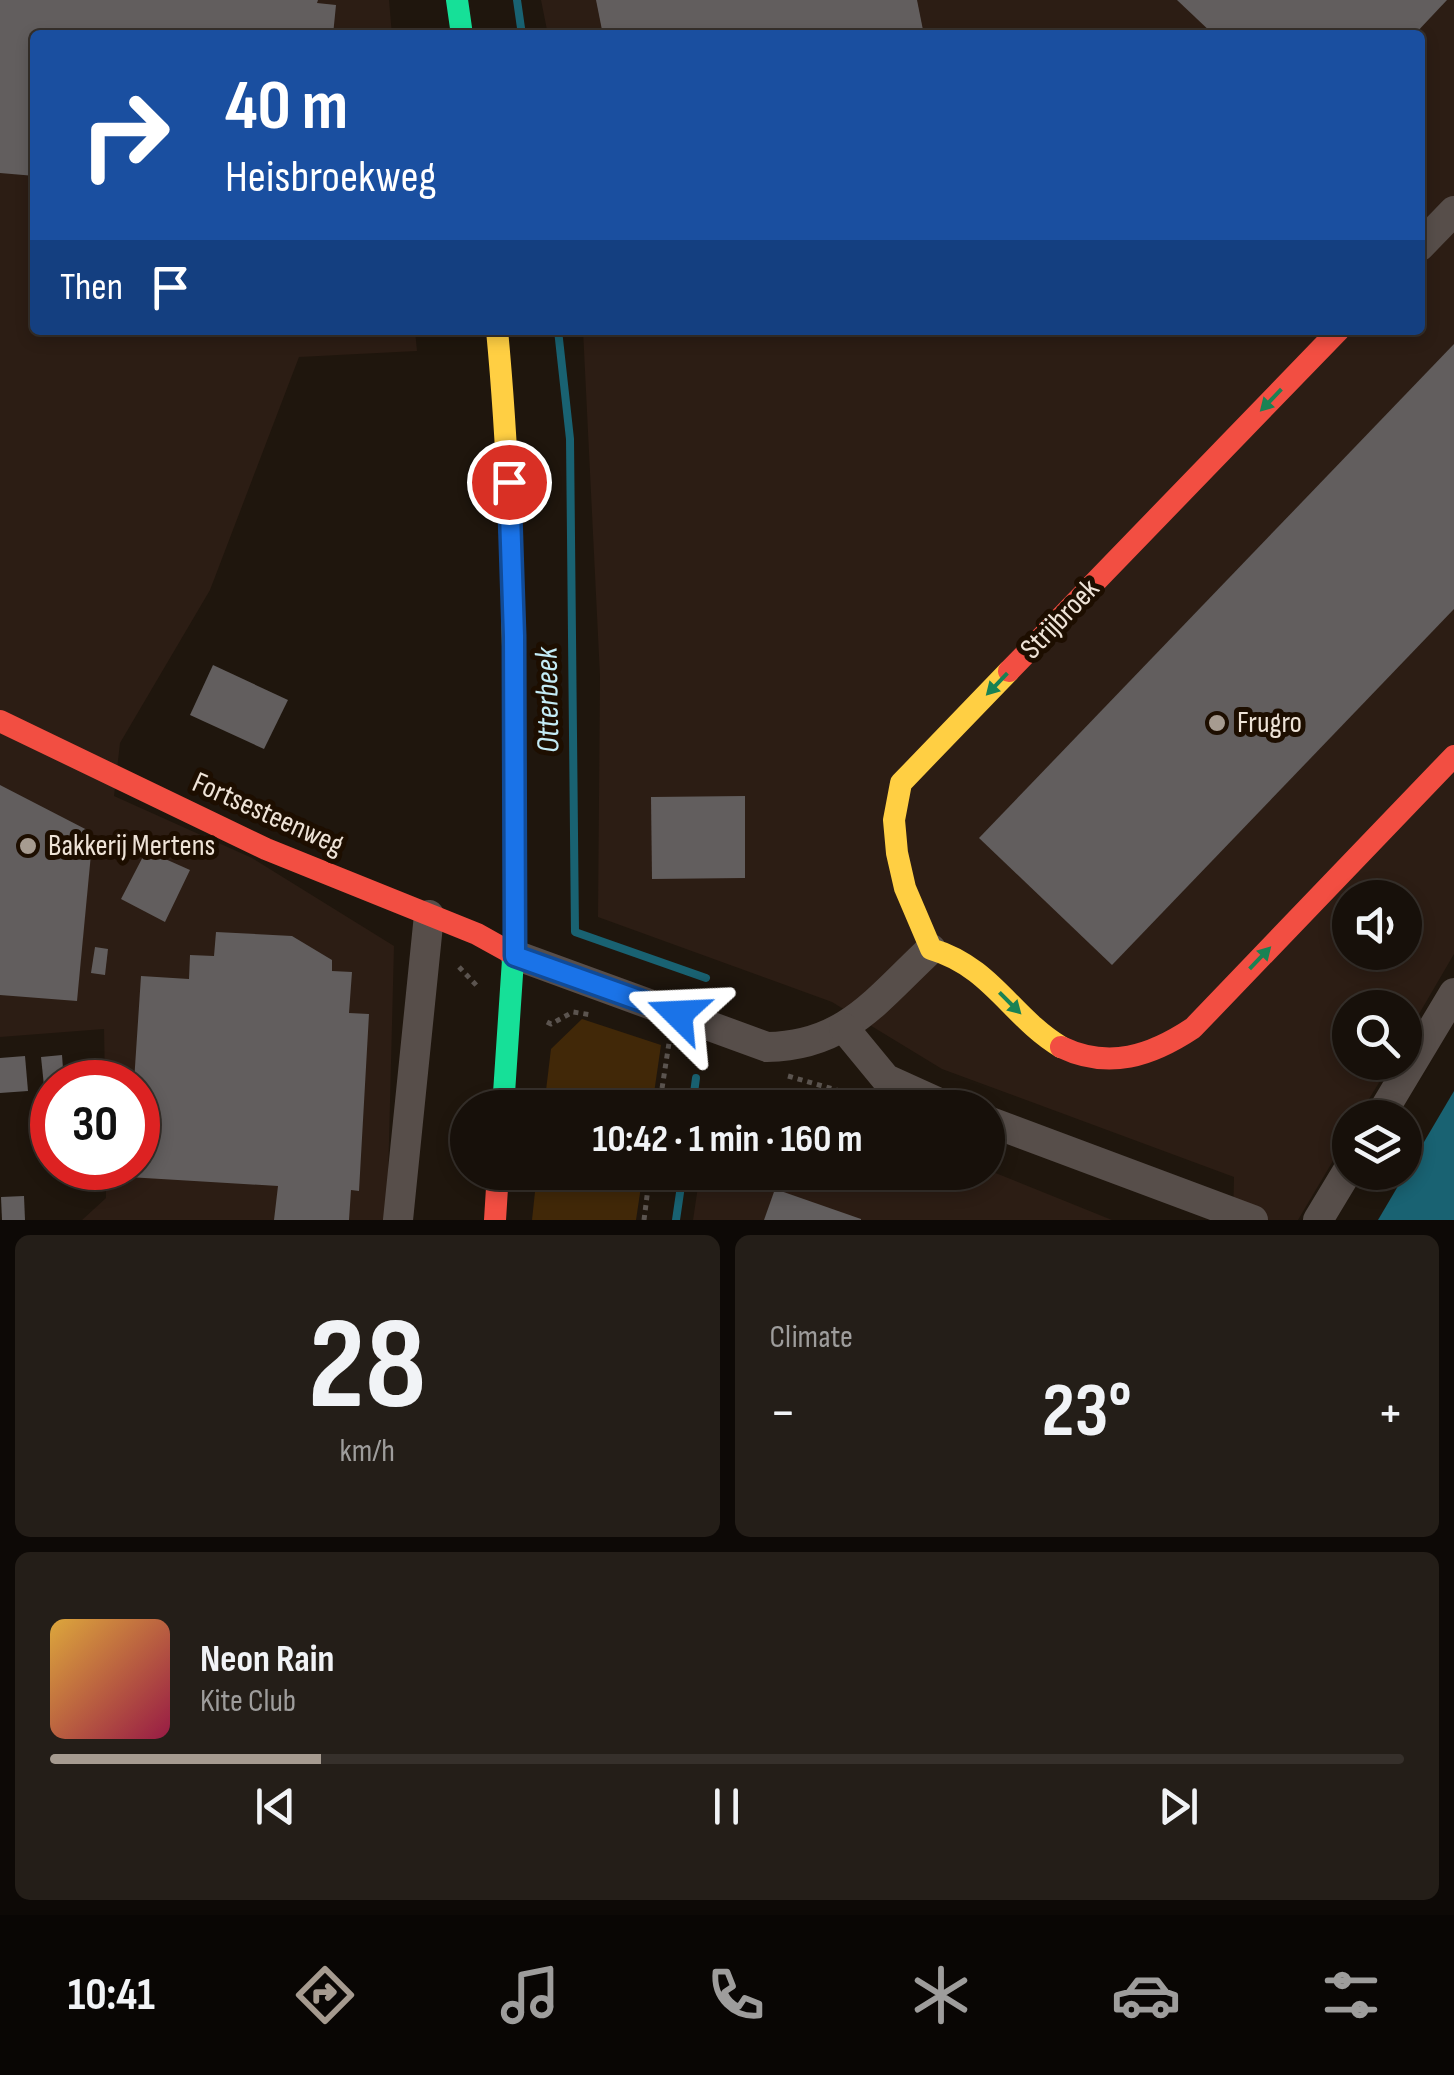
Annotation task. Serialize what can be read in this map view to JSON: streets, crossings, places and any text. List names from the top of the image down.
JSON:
{
  "streets": {
    "street": ["Strijbroek", "Fortsesteenweg"]
  },
  "one_way": ["Strijbroek"],
  "water": ["Otterbeek"],
  "places": ["Frugro", "Bakkerij Mertens"],
  "page": {
    "turn": ["40 m", "Heisbroekweg"],
    "then": "Then",
    "limit": "30",
    "trip": "10:42 · 1 min · 160 m",
    "tile": [
      ["28", "km/h"],
      "Climate"
    ],
    "heat": ["−", "23°", "+"],
    "song": ["Neon Rain", "Kite Club"],
    "tabs": "10:41"
  }
}
